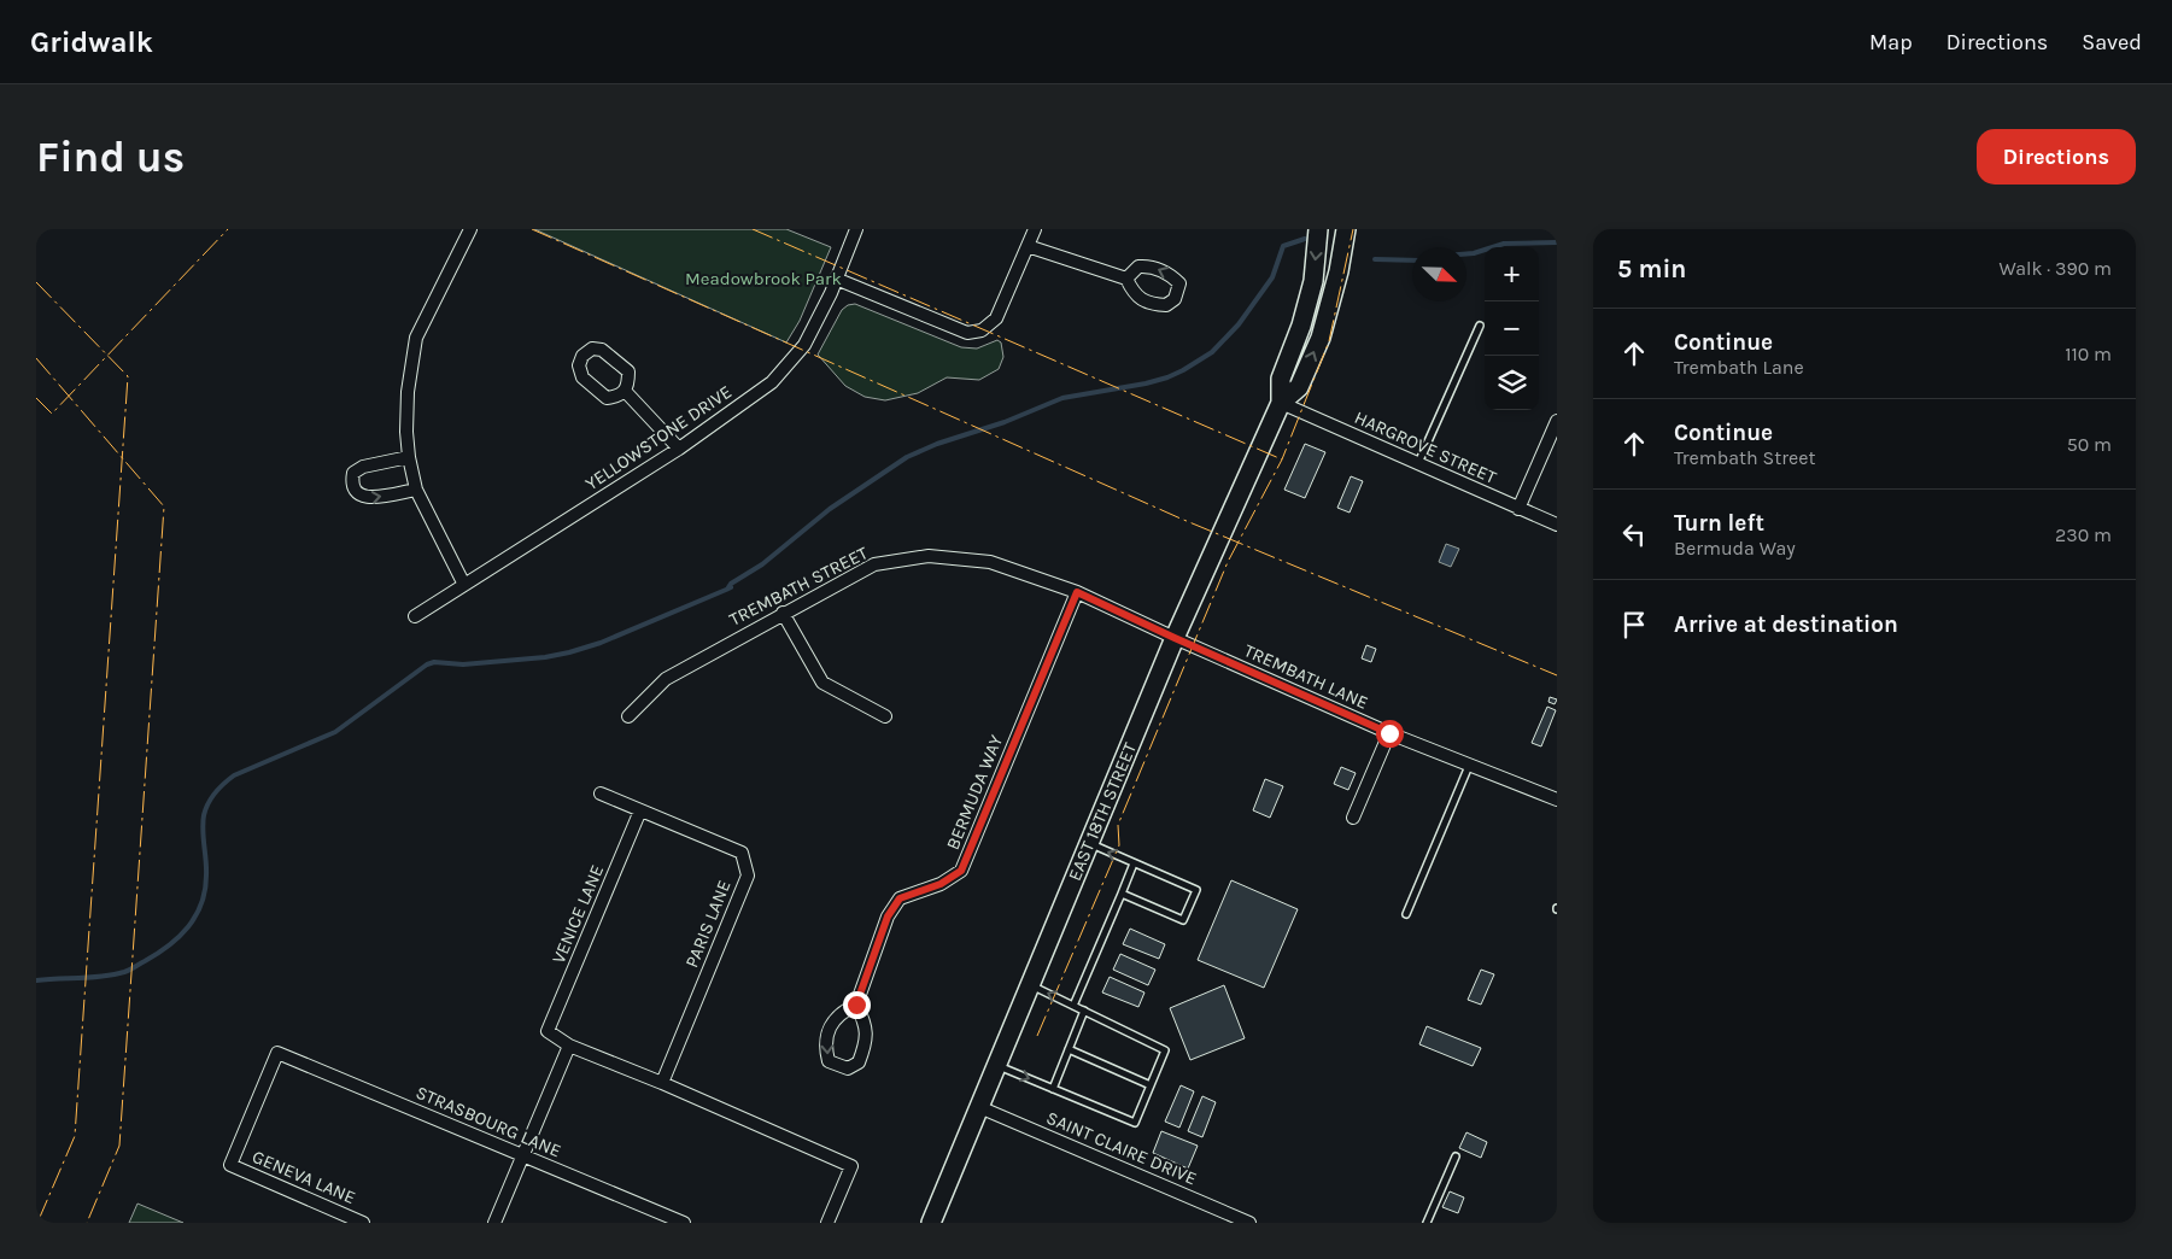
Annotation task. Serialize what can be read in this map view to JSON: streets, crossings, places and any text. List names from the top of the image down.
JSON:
{
  "streets": {
    "main road": ["EAST 18TH STREET"],
    "street": [
      "YELLOWSTONE DRIVE",
      "HARGROVE STREET",
      "TREMBATH STREET",
      "TREMBATH LANE",
      "BERMUDA WAY",
      "VENICE LANE",
      "PARIS LANE",
      "STRASBOURG LANE",
      "SAINT CLAIRE DRIVE",
      "GENEVA LANE"
    ]
  },
  "crossings": [
    ["HARGROVE STREET", "EAST 18TH STREET"],
    ["TREMBATH STREET", "TREMBATH LANE"],
    ["TREMBATH STREET", "BERMUDA WAY"],
    ["TREMBATH STREET", "EAST 18TH STREET"],
    ["TREMBATH LANE", "EAST 18TH STREET"],
    ["EAST 18TH STREET", "SAINT CLAIRE DRIVE"],
    ["VENICE LANE", "PARIS LANE"],
    ["STRASBOURG LANE", "GENEVA LANE"]
  ],
  "parks": ["Meadowbrook Park"],
  "north": "bottom right",
  "page": {
    "header": "Gridwalk",
    "nav": ["Map", "Directions", "Saved"],
    "buttons": "Directions",
    "title": "Find us",
    "heading": ["5 min", "Walk · 390 m"],
    "map_buttons": ["+", "−"],
    "list": [
      ["Continue", "Trembath Lane", "110 m"],
      ["Continue", "Trembath Street", "50 m"],
      ["Turn left", "Bermuda Way", "230 m"],
      "Arrive at destination"
    ]
  }
}
